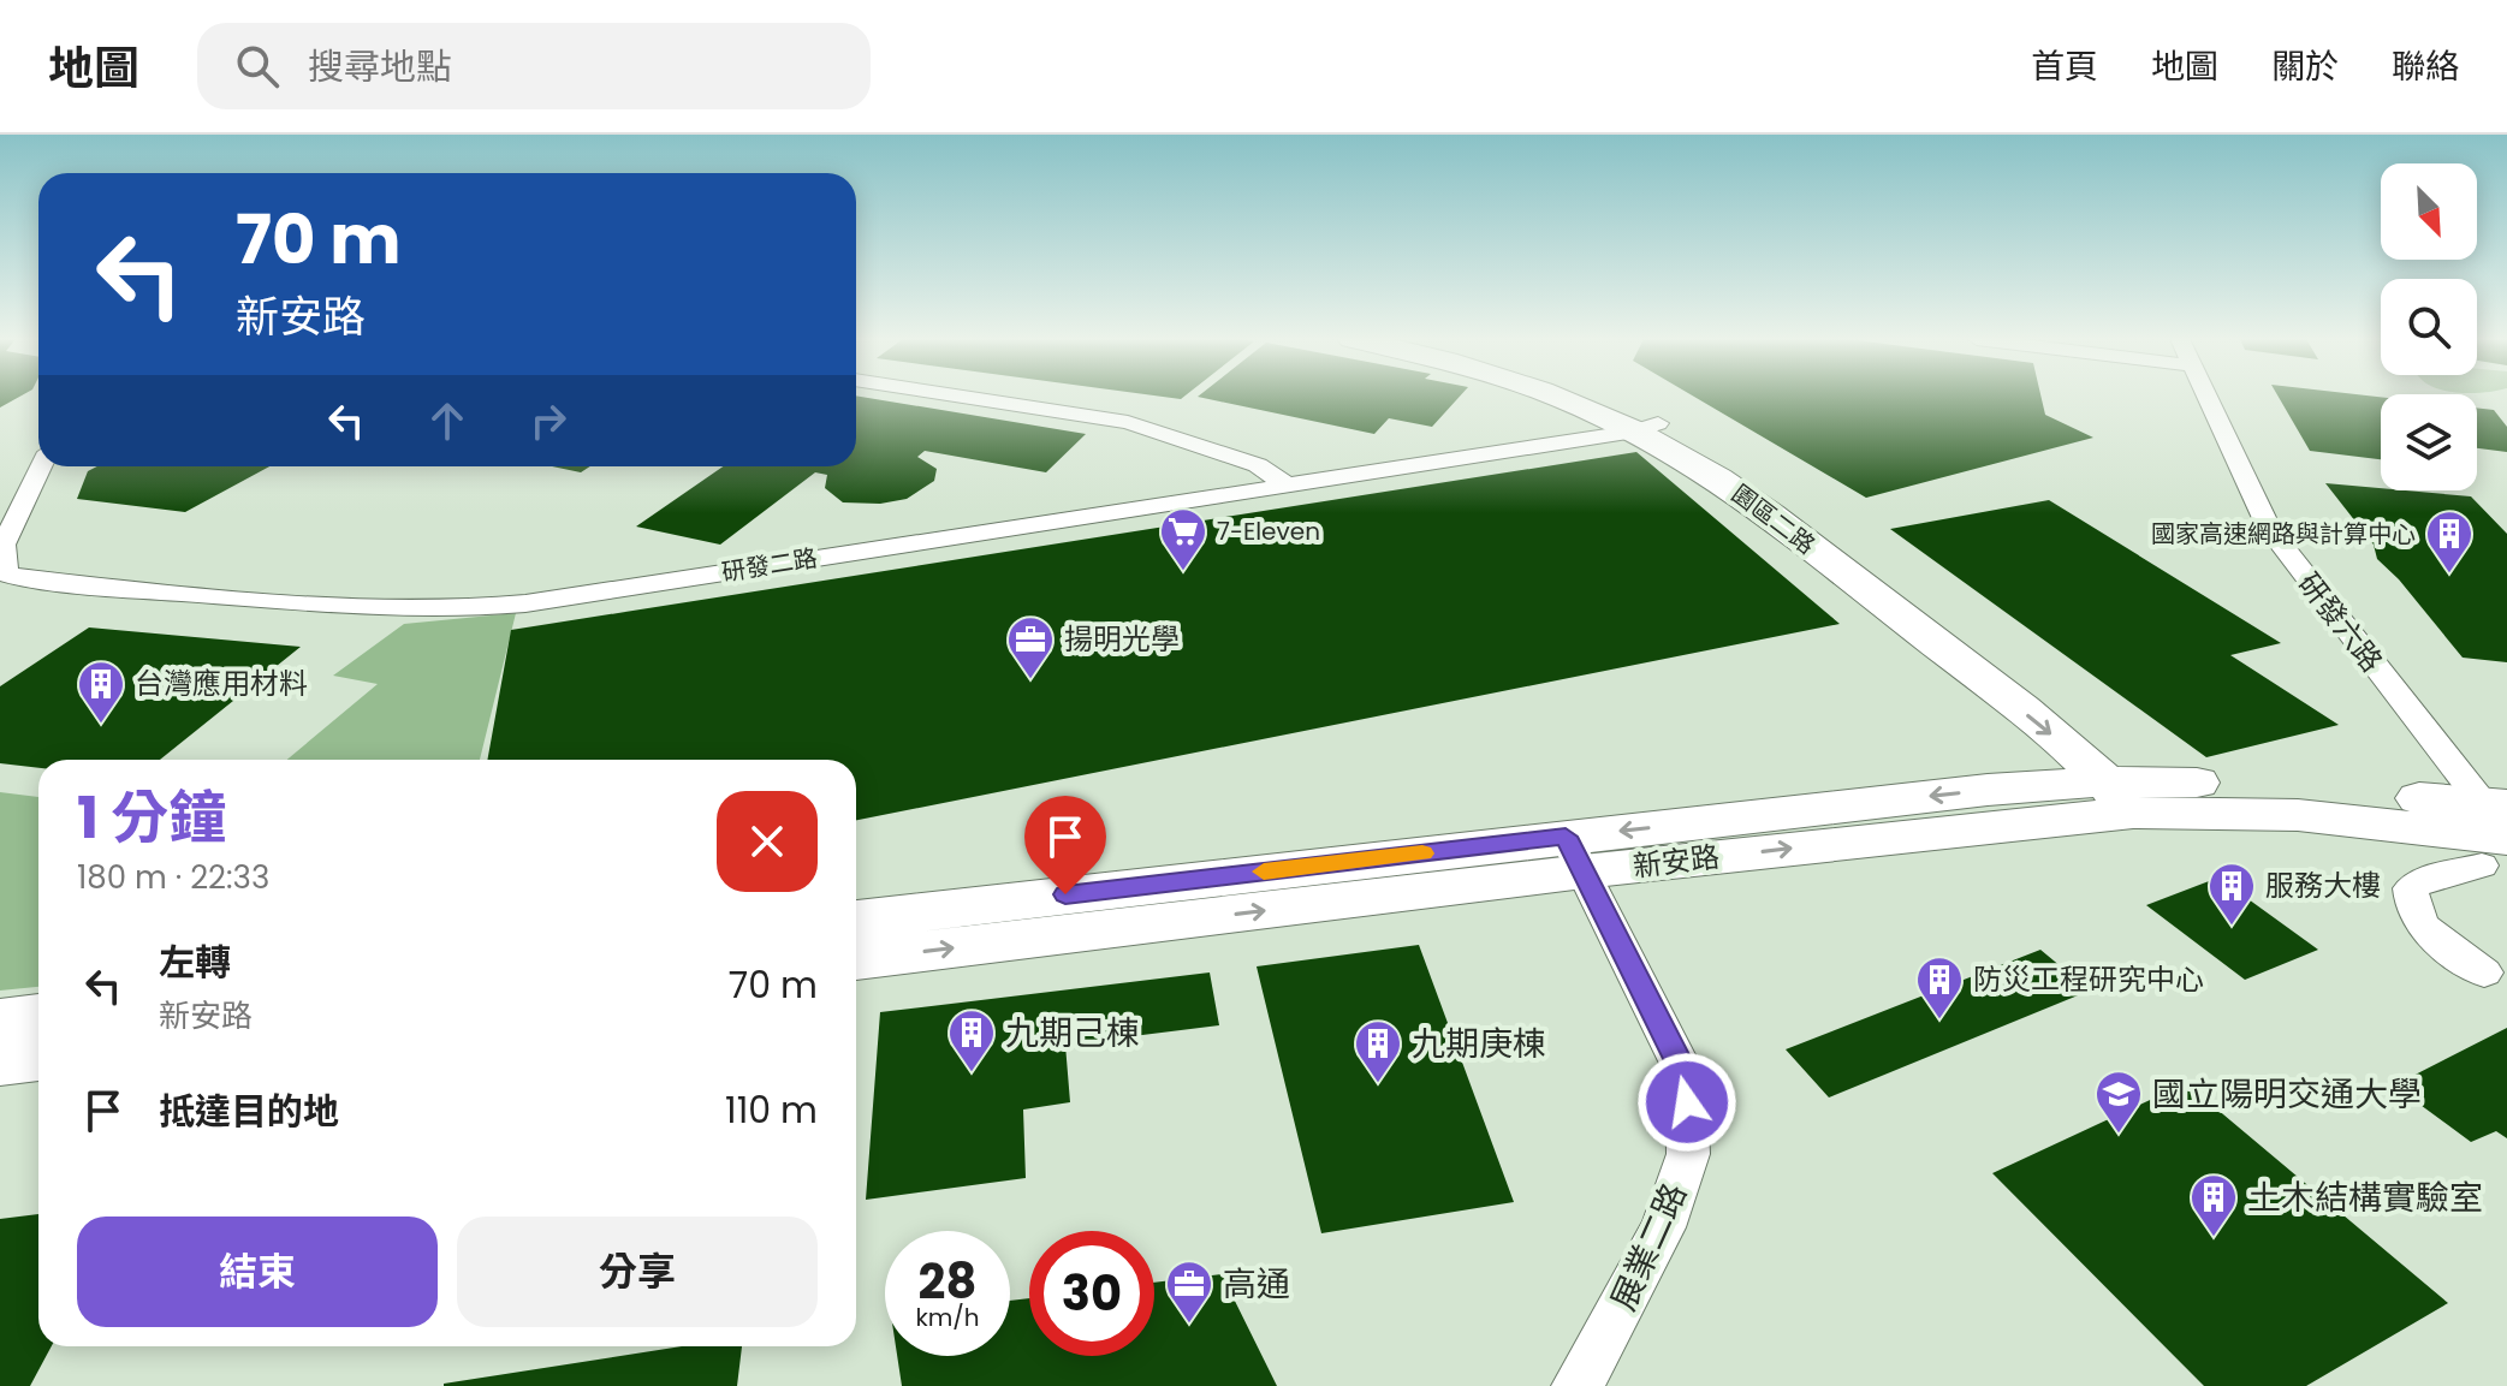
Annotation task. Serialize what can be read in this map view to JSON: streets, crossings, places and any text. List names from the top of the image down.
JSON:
{
  "streets": {
    "street": [
      "園區二路",
      "研發二路",
      "研發六路",
      "新安路",
      "展業二路"
    ]
  },
  "crossings": [
    ["園區二路", "研發二路"],
    ["園區二路", "新安路"],
    ["研發六路", "新安路"],
    ["新安路", "展業二路"]
  ],
  "places": {
    "supermarket": ["7-Eleven"],
    "building": [
      "國家高速網路與計算中心",
      "台灣應用材料",
      "服務大樓",
      "防災工程研究中心",
      "九期己棟",
      "九期庚棟",
      "土木結構實驗室"
    ],
    "office": ["揚明光學", "高通"],
    "school or university": ["國立陽明交通大學"]
  },
  "north": "bottom right",
  "page": {
    "header": "地圖",
    "search": "搜尋地點",
    "nav": [
      "首頁",
      "地圖",
      "關於",
      "聯絡"
    ],
    "turn": ["70 m", "新安路"],
    "heading": ["1 分鐘", "180 m · 22:33"],
    "list": [
      {
        "name": "左轉",
        "note": "新安路",
        "value": "70 m"
      },
      {
        "name": "抵達目的地",
        "value": "110 m"
      }
    ],
    "buttons": ["結束", "分享"],
    "speed": "28 km/h",
    "limit": "30"
  }
}
